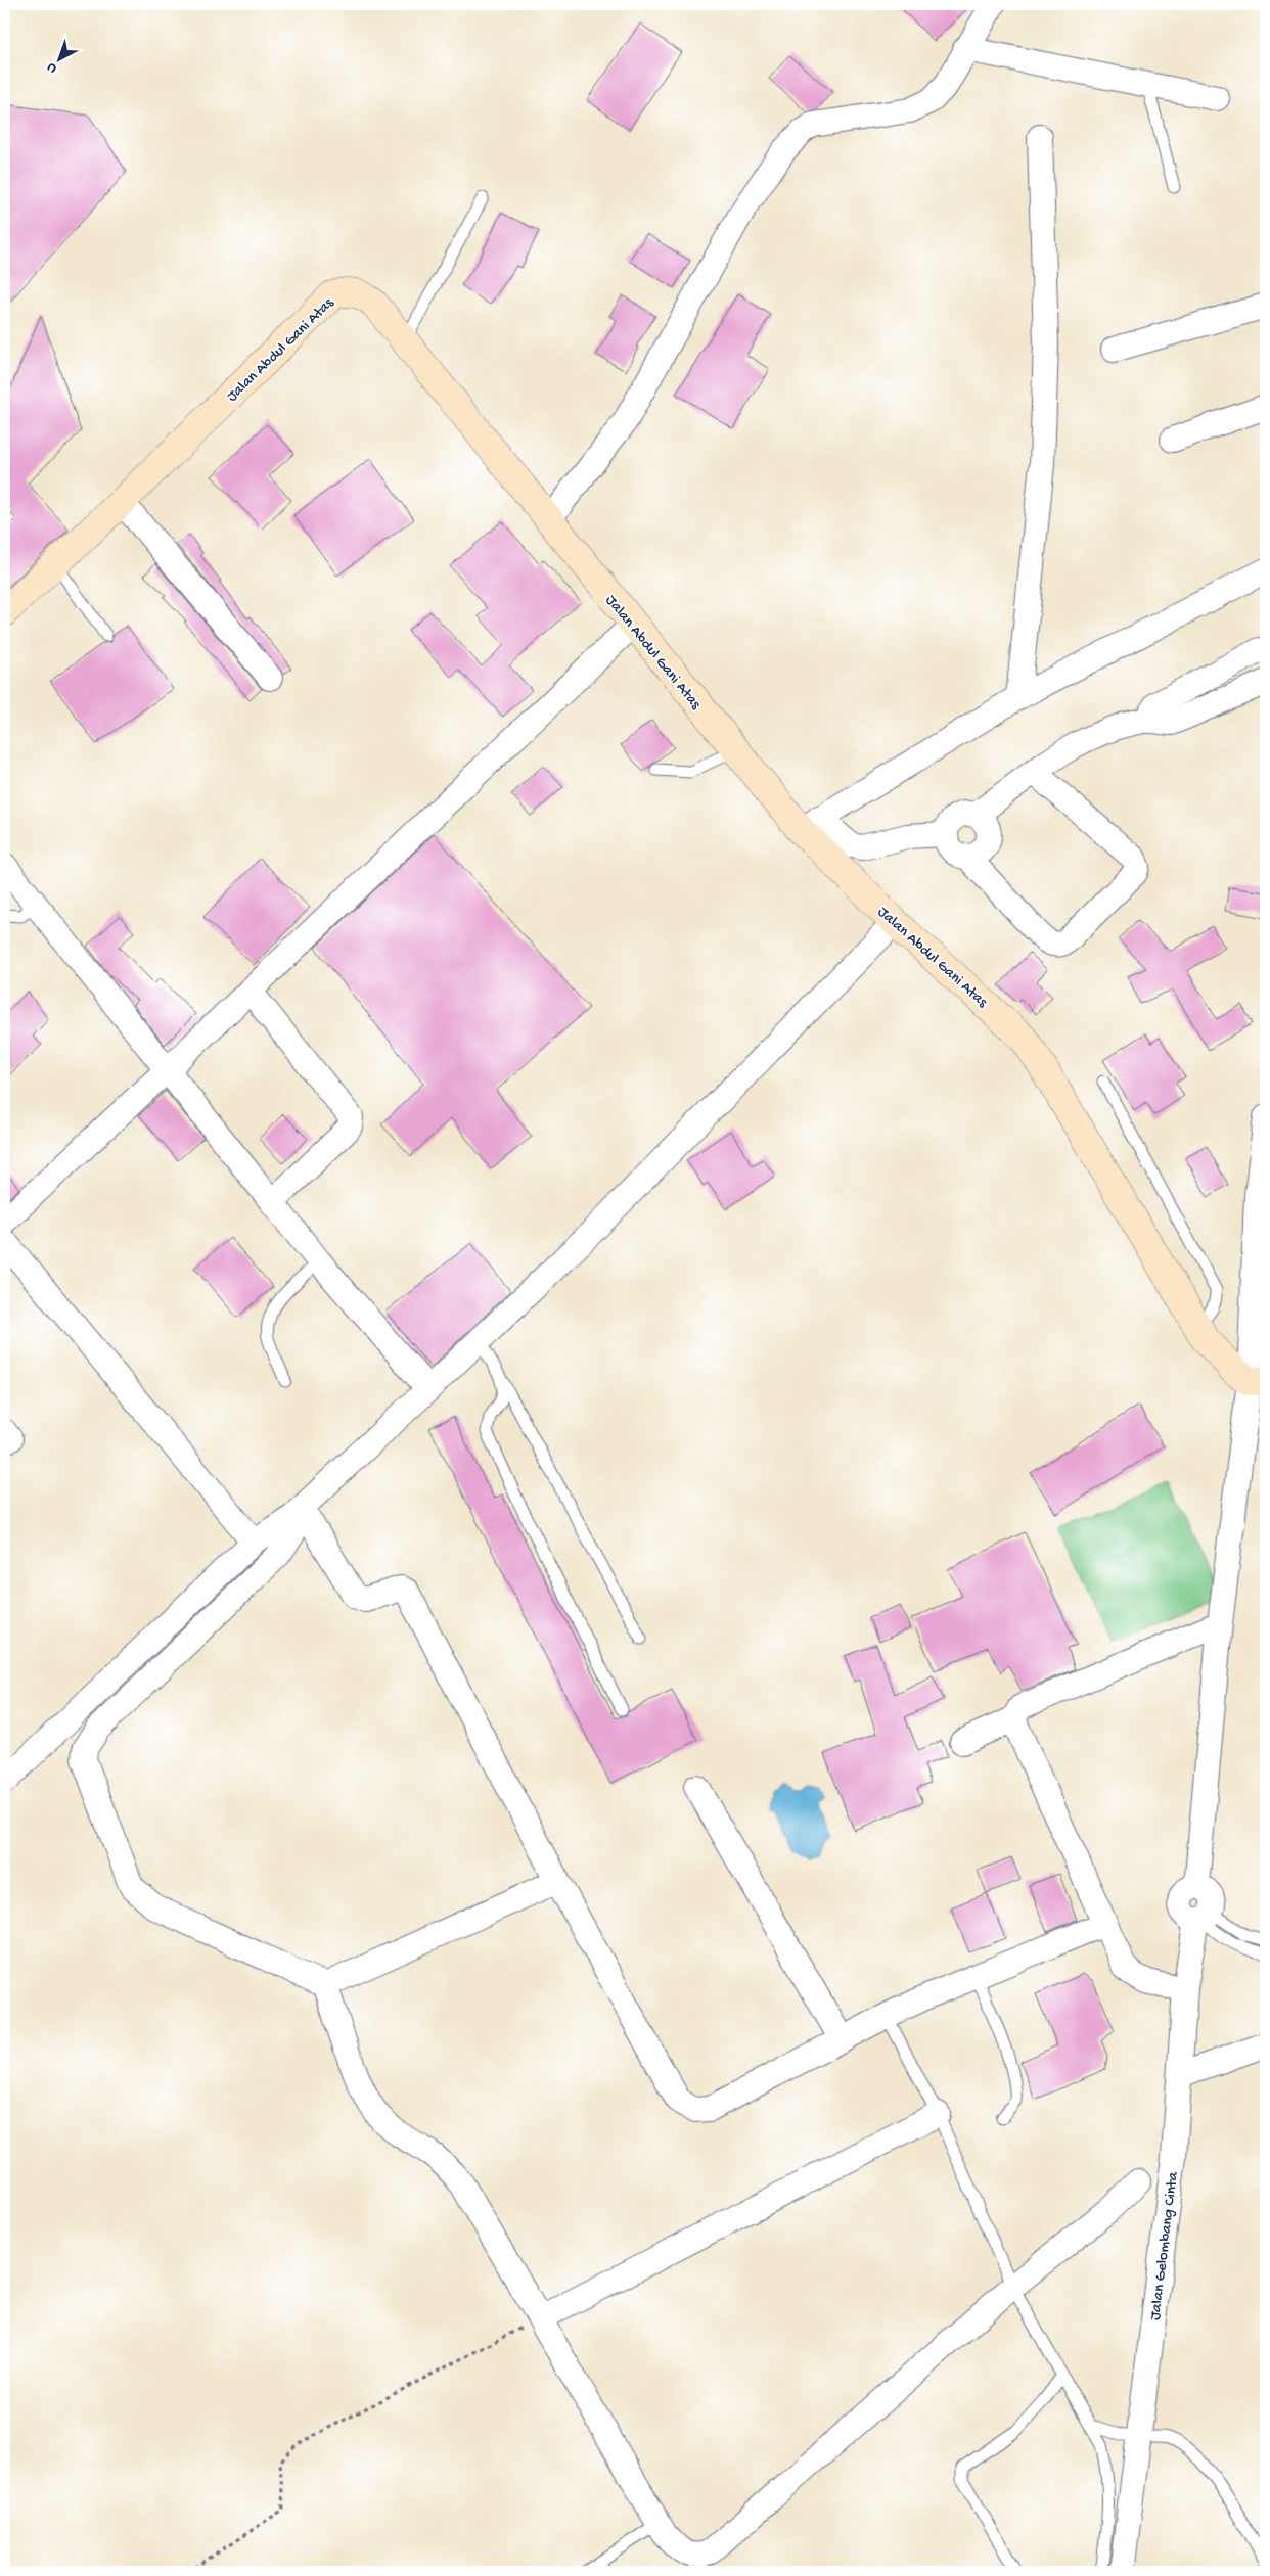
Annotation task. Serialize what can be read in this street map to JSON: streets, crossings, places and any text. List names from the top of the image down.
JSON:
{
  "streets": {
    "street": ["Jalan Abdul Gani Atas", "Jalan Gelombang Cinta"]
  },
  "north": "bottom left"
}
